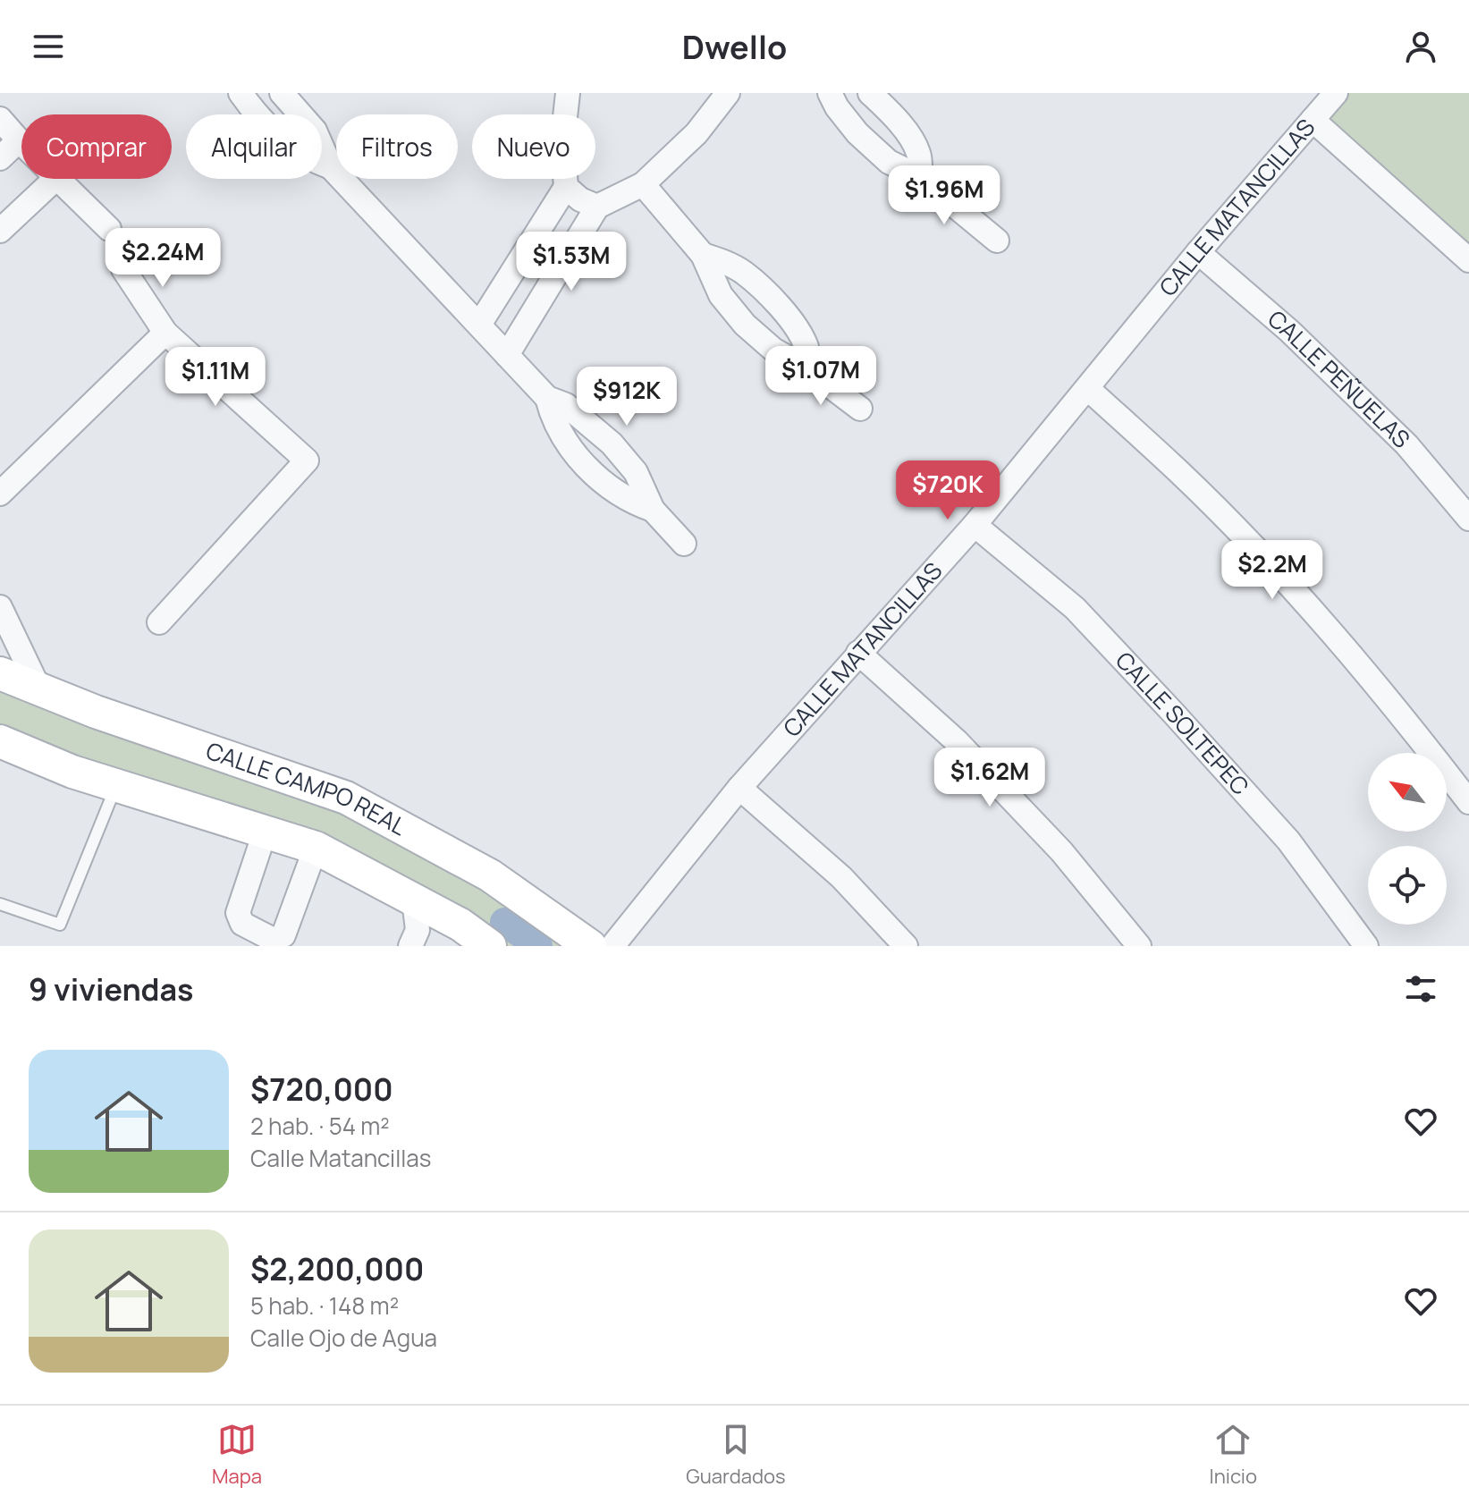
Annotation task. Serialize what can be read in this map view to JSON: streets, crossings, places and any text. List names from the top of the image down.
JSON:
{
  "streets": {
    "street": [
      "CALLE MATANCILLAS",
      "CALLE PEÑUELAS",
      "CALLE SOLTEPEC",
      "CALLE CAMPO REAL"
    ]
  },
  "crossings": [
    ["CALLE MATANCILLAS", "CALLE PEÑUELAS"],
    ["CALLE MATANCILLAS", "CALLE SOLTEPEC"]
  ],
  "north": "top left",
  "page": {
    "header": "Dwello",
    "chip": [
      "Comprar",
      "Alquilar",
      "Filtros",
      "Nuevo"
    ],
    "price": [
      "$1.96M",
      "$2.24M",
      "$1.53M",
      "$1.07M",
      "$1.11M",
      "$912K",
      "$720K",
      "$2.2M",
      "$1.62M"
    ],
    "heading": "9 viviendas",
    "list": [
      {
        "name": "$720,000",
        "note": "2 hab. · 54 m² · Calle Matancillas"
      },
      {
        "name": "$2,200,000",
        "note": "5 hab. · 148 m² · Calle Ojo de Agua"
      }
    ],
    "tabs": ["Mapa", "Guardados", "Inicio"]
  }
}
